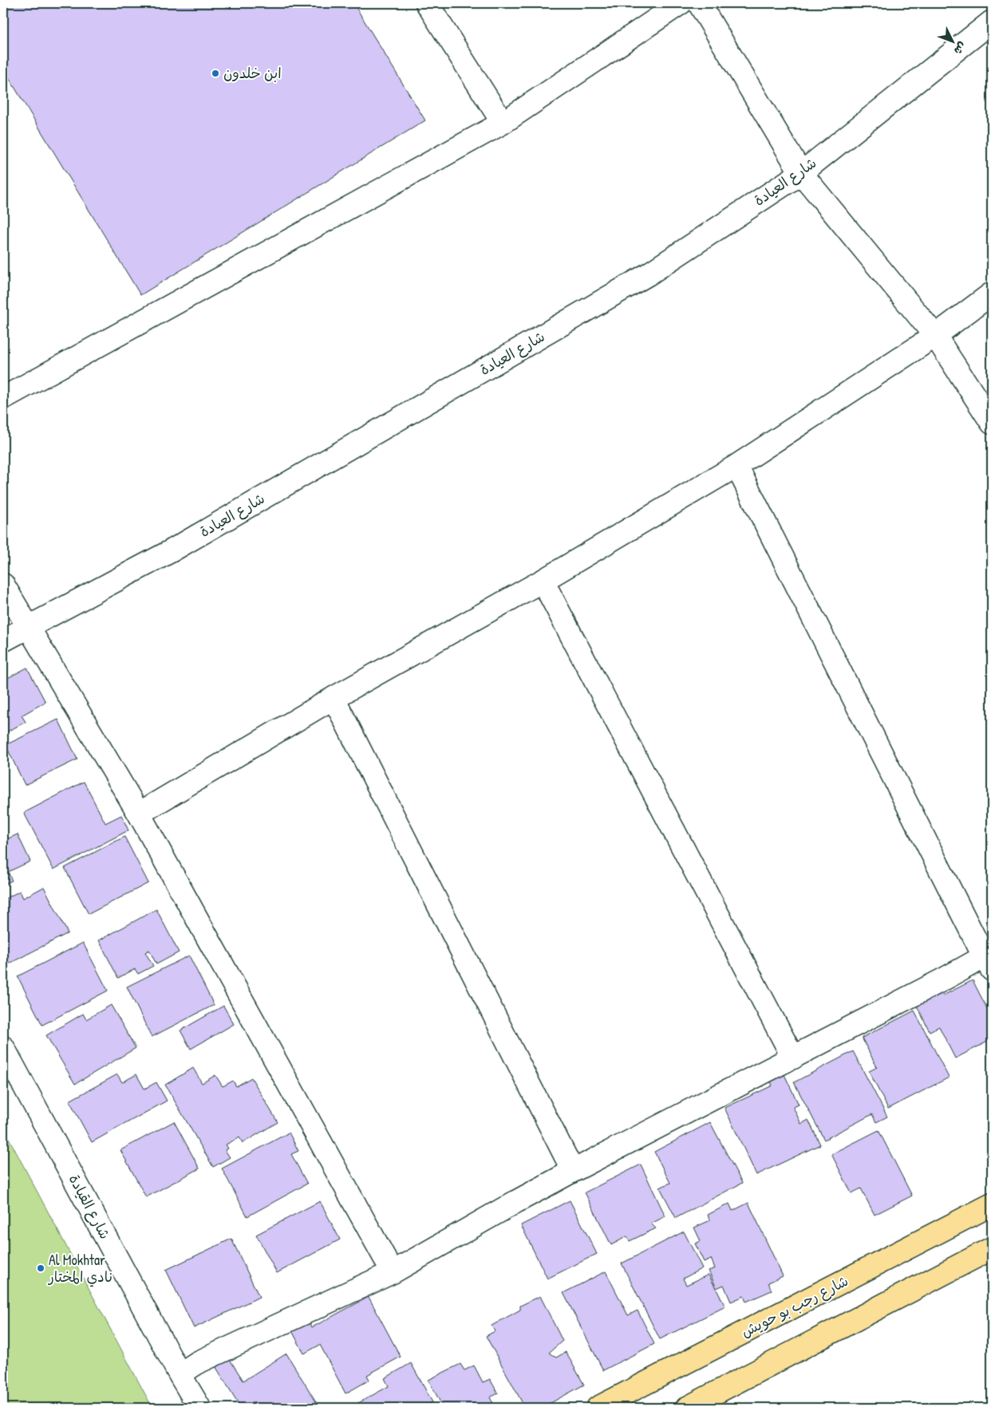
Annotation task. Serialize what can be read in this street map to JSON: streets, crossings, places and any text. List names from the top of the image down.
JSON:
{
  "streets": {
    "main road": ["شارع رجب بو حويش"],
    "street": ["شارع العيادة", "شارع القيادة"]
  },
  "places": ["ابن خلدون", "Al Mokhtar نادي المختار"],
  "north": "bottom right"
}
